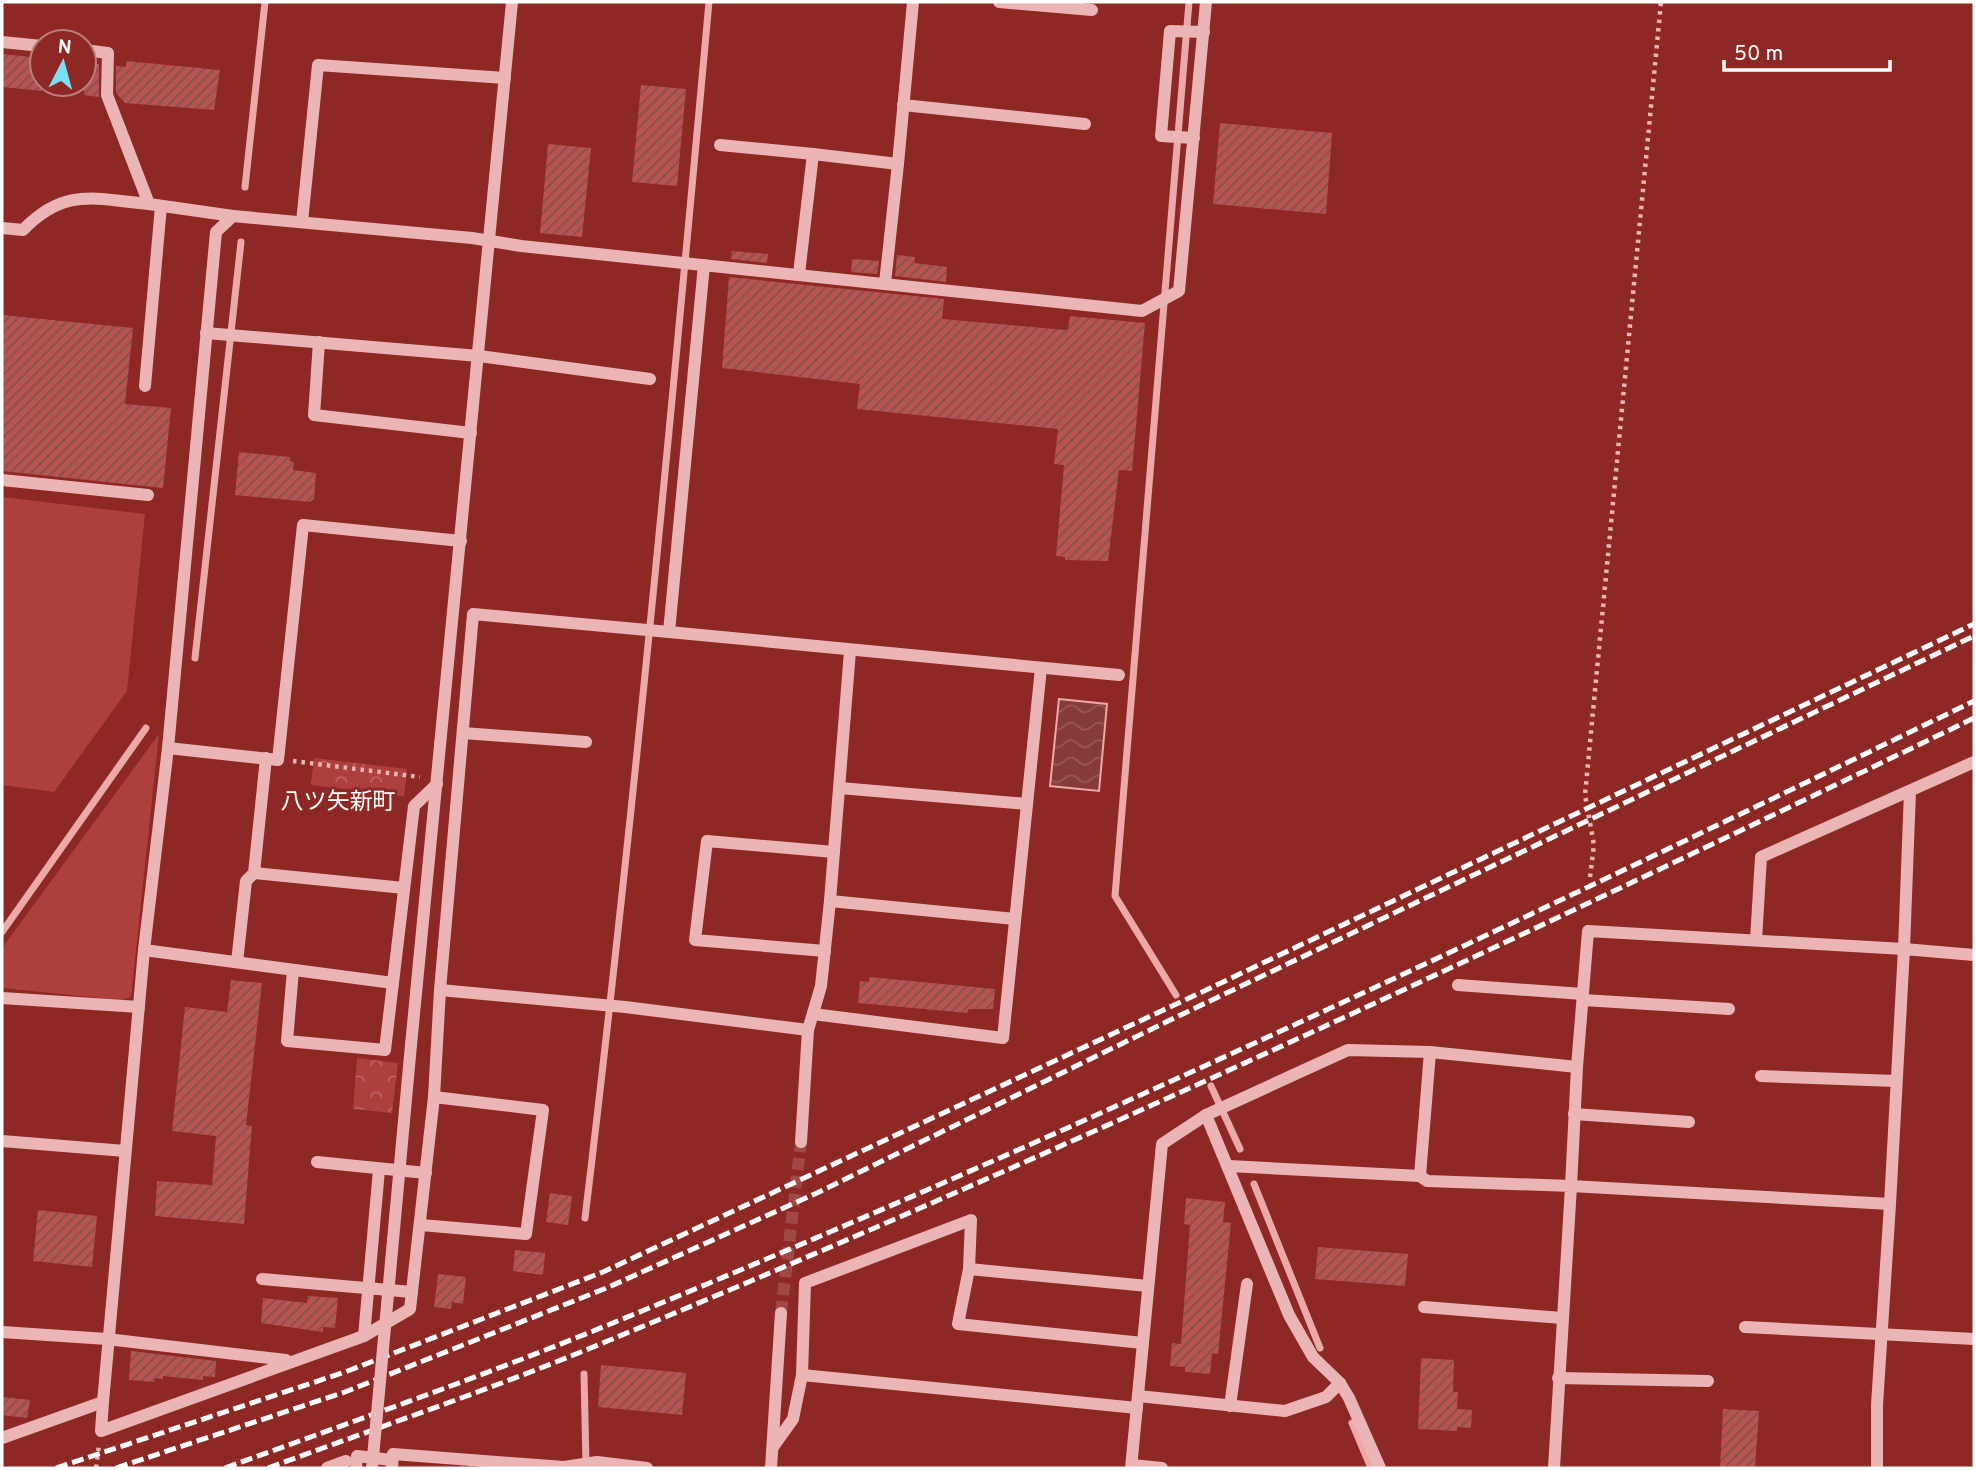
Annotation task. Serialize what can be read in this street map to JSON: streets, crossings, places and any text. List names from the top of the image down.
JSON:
{
  "districts": ["八ツ矢新町"],
  "scale_bar": "50 m",
  "north": "top"
}
